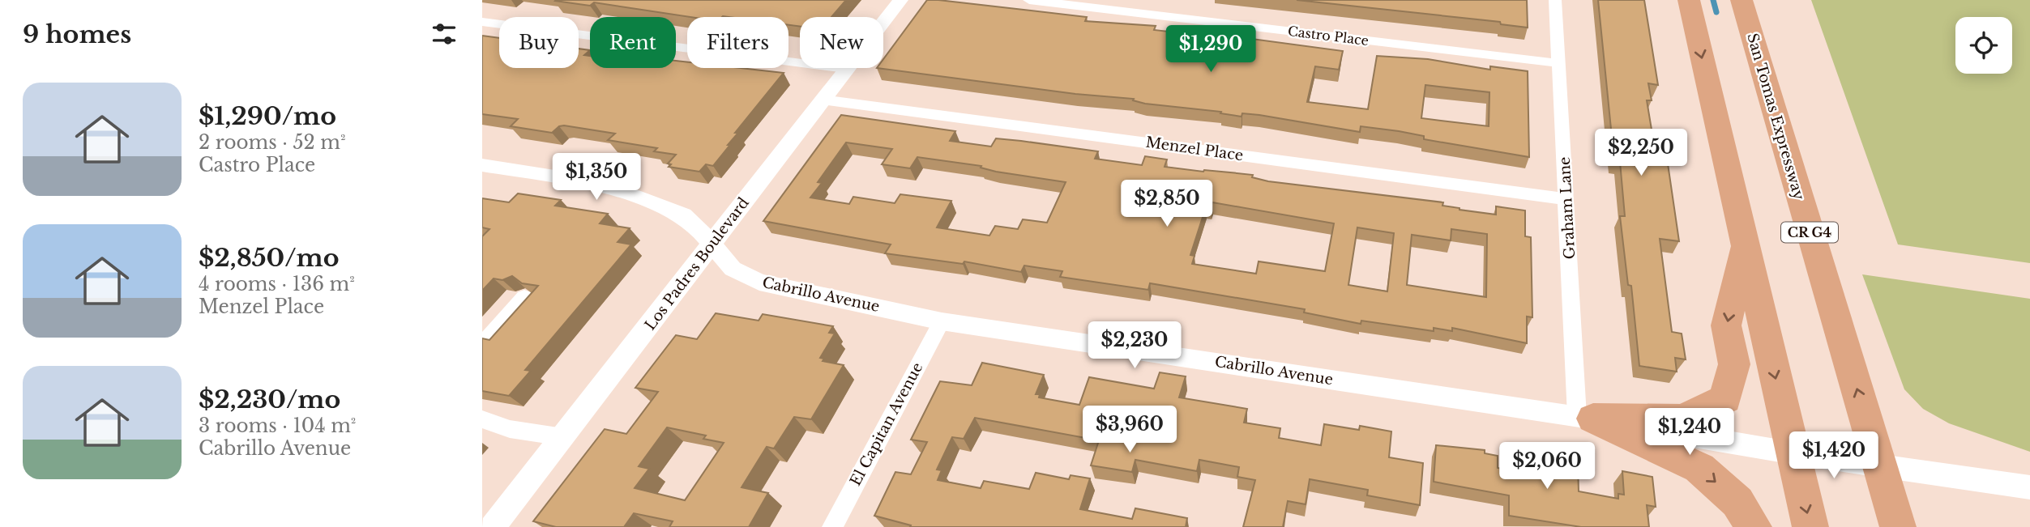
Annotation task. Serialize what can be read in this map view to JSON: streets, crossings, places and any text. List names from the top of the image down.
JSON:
{
  "streets": {
    "highway": ["San Tomas Expressway", "CR G4"],
    "street": [
      "Castro Place",
      "Menzel Place",
      "Graham Lane",
      "Los Padres Boulevard",
      "Cabrillo Avenue",
      "El Capitan Avenue"
    ]
  },
  "crossings": [
    ["Castro Place", "Graham Lane"],
    ["San Tomas Expressway", "Cabrillo Avenue"],
    ["Menzel Place", "Graham Lane"],
    ["Menzel Place", "Los Padres Boulevard"],
    ["Graham Lane", "Cabrillo Avenue"],
    ["Los Padres Boulevard", "Cabrillo Avenue"],
    ["Cabrillo Avenue", "El Capitan Avenue"]
  ],
  "page": {
    "heading": "9 homes",
    "chip": [
      "Buy",
      "Rent",
      "Filters",
      "New"
    ],
    "price": [
      "$1,290",
      "$2,250",
      "$1,350",
      "$2,850",
      "$2,230",
      "$3,960",
      "$1,240",
      "$1,420",
      "$2,060"
    ],
    "list": [
      {
        "name": "$1,290/mo",
        "note": "2 rooms · 52 m² · Castro Place"
      },
      {
        "name": "$2,850/mo",
        "note": "4 rooms · 136 m² · Menzel Place"
      },
      {
        "name": "$2,230/mo",
        "note": "3 rooms · 104 m² · Cabrillo Avenue"
      }
    ]
  }
}
